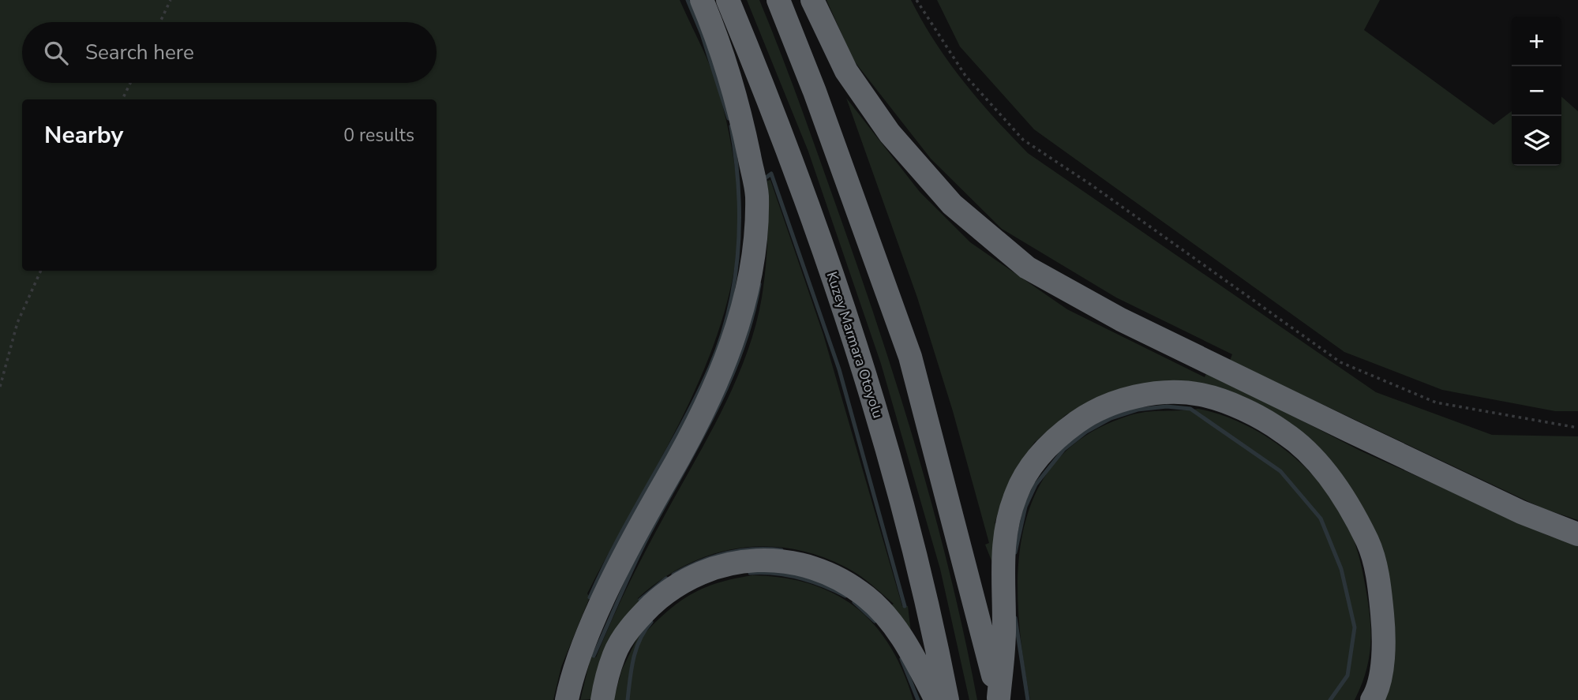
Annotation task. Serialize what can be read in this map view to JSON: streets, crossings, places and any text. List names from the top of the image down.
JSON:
{
  "streets": {
    "highway": ["Kuzey Marmara Otoyolu"]
  },
  "page": {
    "map_buttons": ["+", "−"],
    "search": "Search here",
    "heading": ["Nearby", "0 results"]
  }
}
